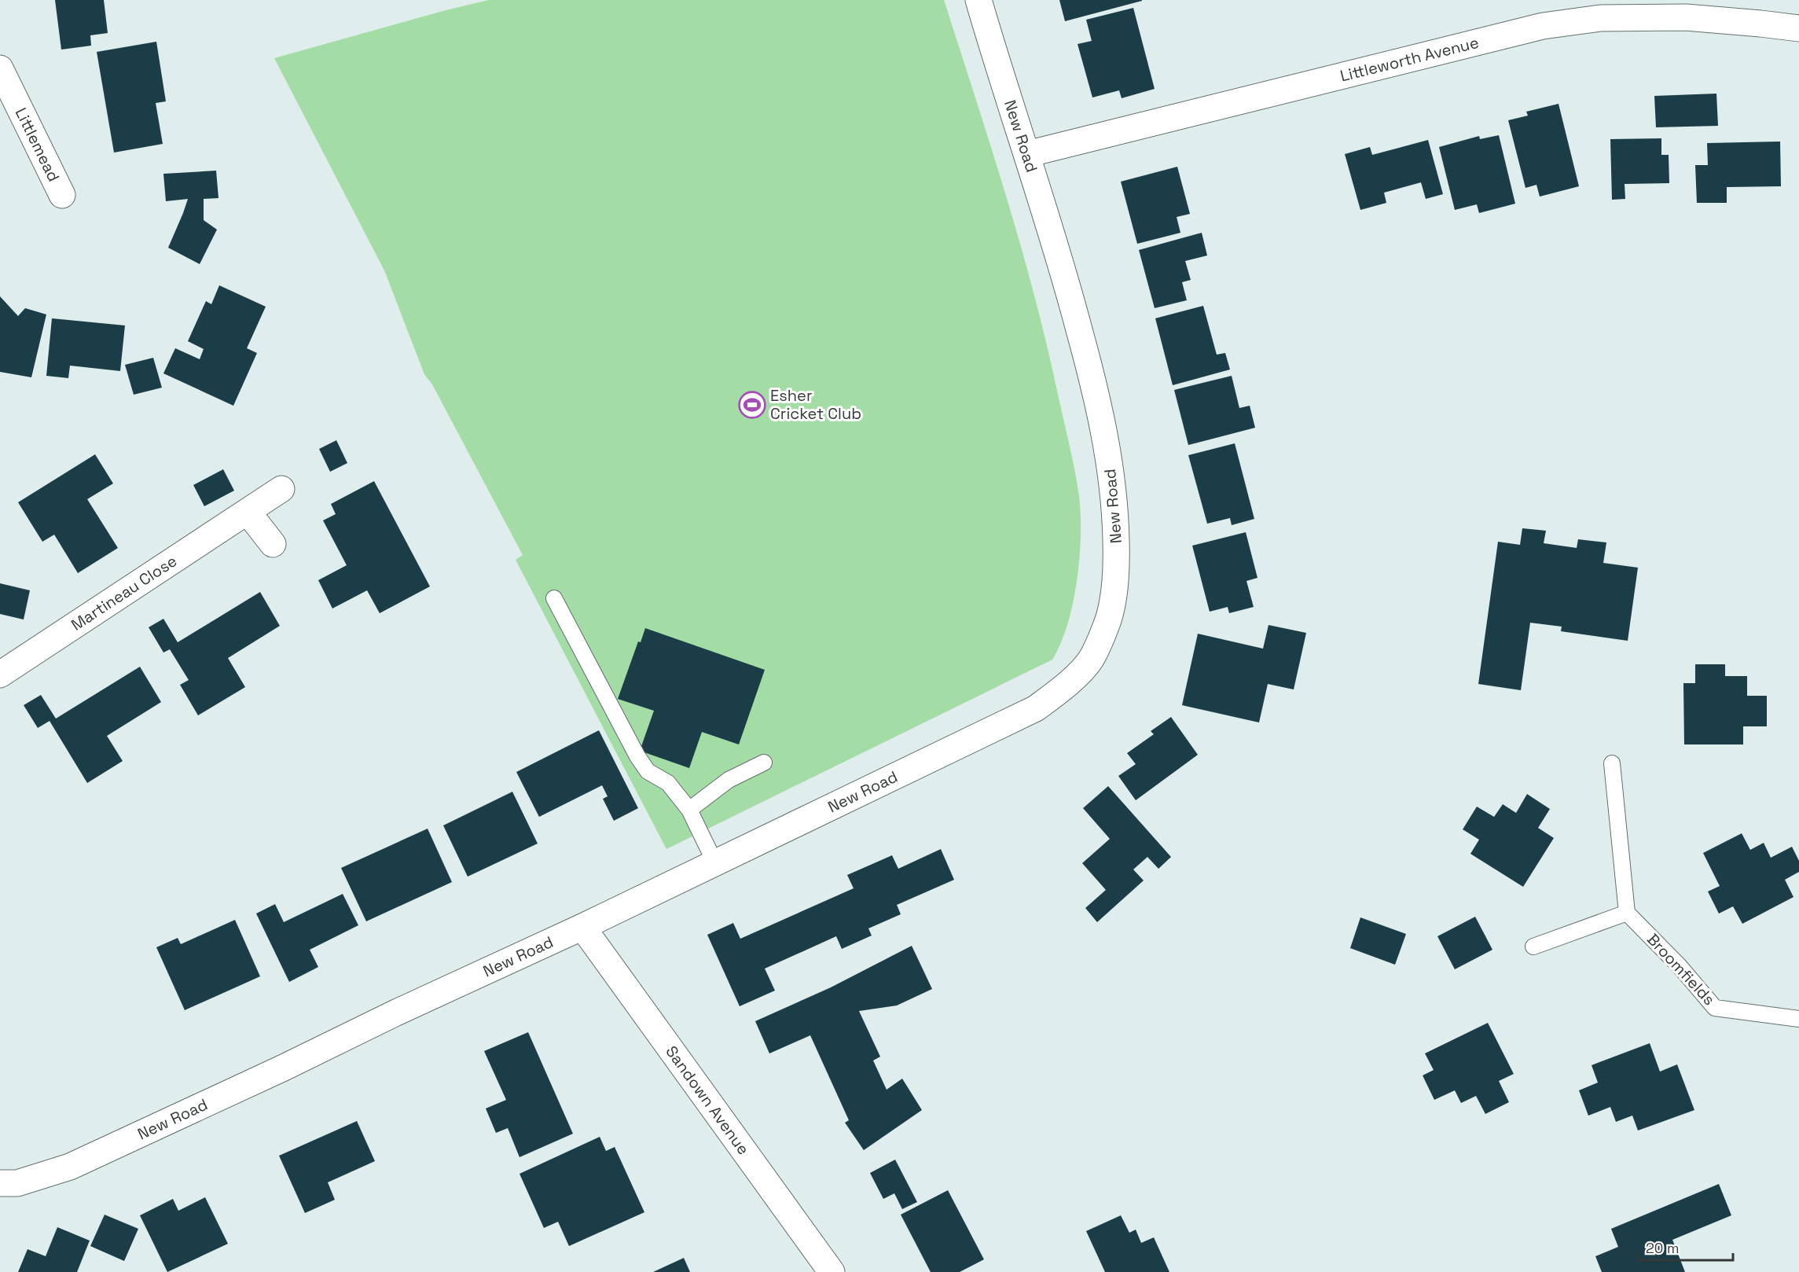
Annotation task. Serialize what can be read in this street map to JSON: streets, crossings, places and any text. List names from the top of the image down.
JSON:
{
  "streets": {
    "street": [
      "Littleworth Avenue",
      "New Road",
      "Littlemead",
      "Martineau Close",
      "Sandown Avenue"
    ],
    "lane": ["Broomfields"]
  },
  "crossings": [
    ["Littleworth Avenue", "New Road"],
    ["New Road", "Sandown Avenue"]
  ],
  "places": {
    "sports": ["Esher Cricket Club"]
  },
  "scale_bar": "20 m"
}
